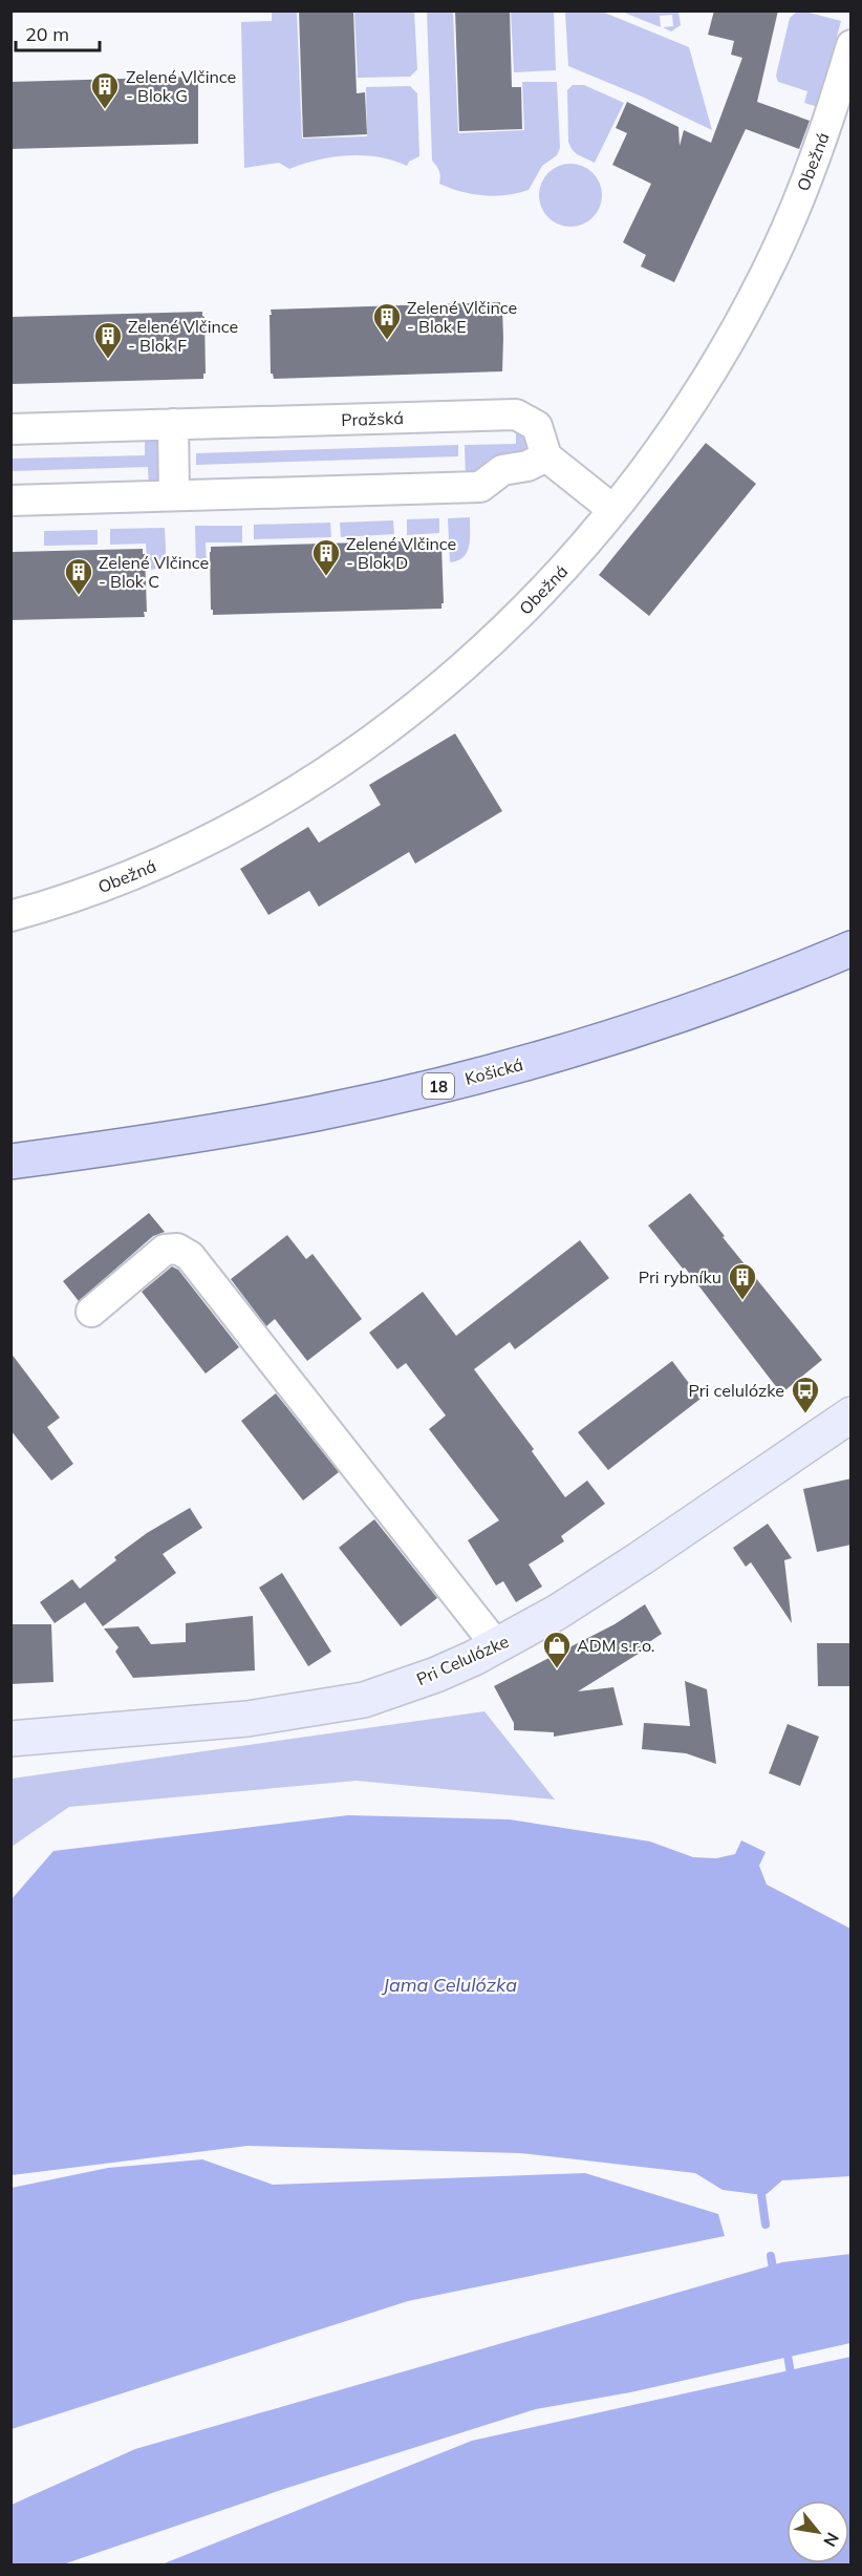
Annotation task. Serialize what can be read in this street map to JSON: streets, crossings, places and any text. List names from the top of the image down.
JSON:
{
  "streets": {
    "main road": ["Košická", "18"],
    "street": ["Obežná", "Pražská", "Pri Celulózke"]
  },
  "water": ["Jama Celulózka"],
  "places": {
    "building": [
      "Zelené Vlčince - Blok G",
      "Zelené Vlčince - Blok E",
      "Zelené Vlčince - Blok F",
      "Zelené Vlčince - Blok D",
      "Zelené Vlčince - Blok C",
      "Pri rybníku"
    ],
    "bus stop": ["Pri celulózke"],
    "shop": ["ADM s.r.o."]
  },
  "scale_bar": "20 m",
  "north": "bottom right"
}
